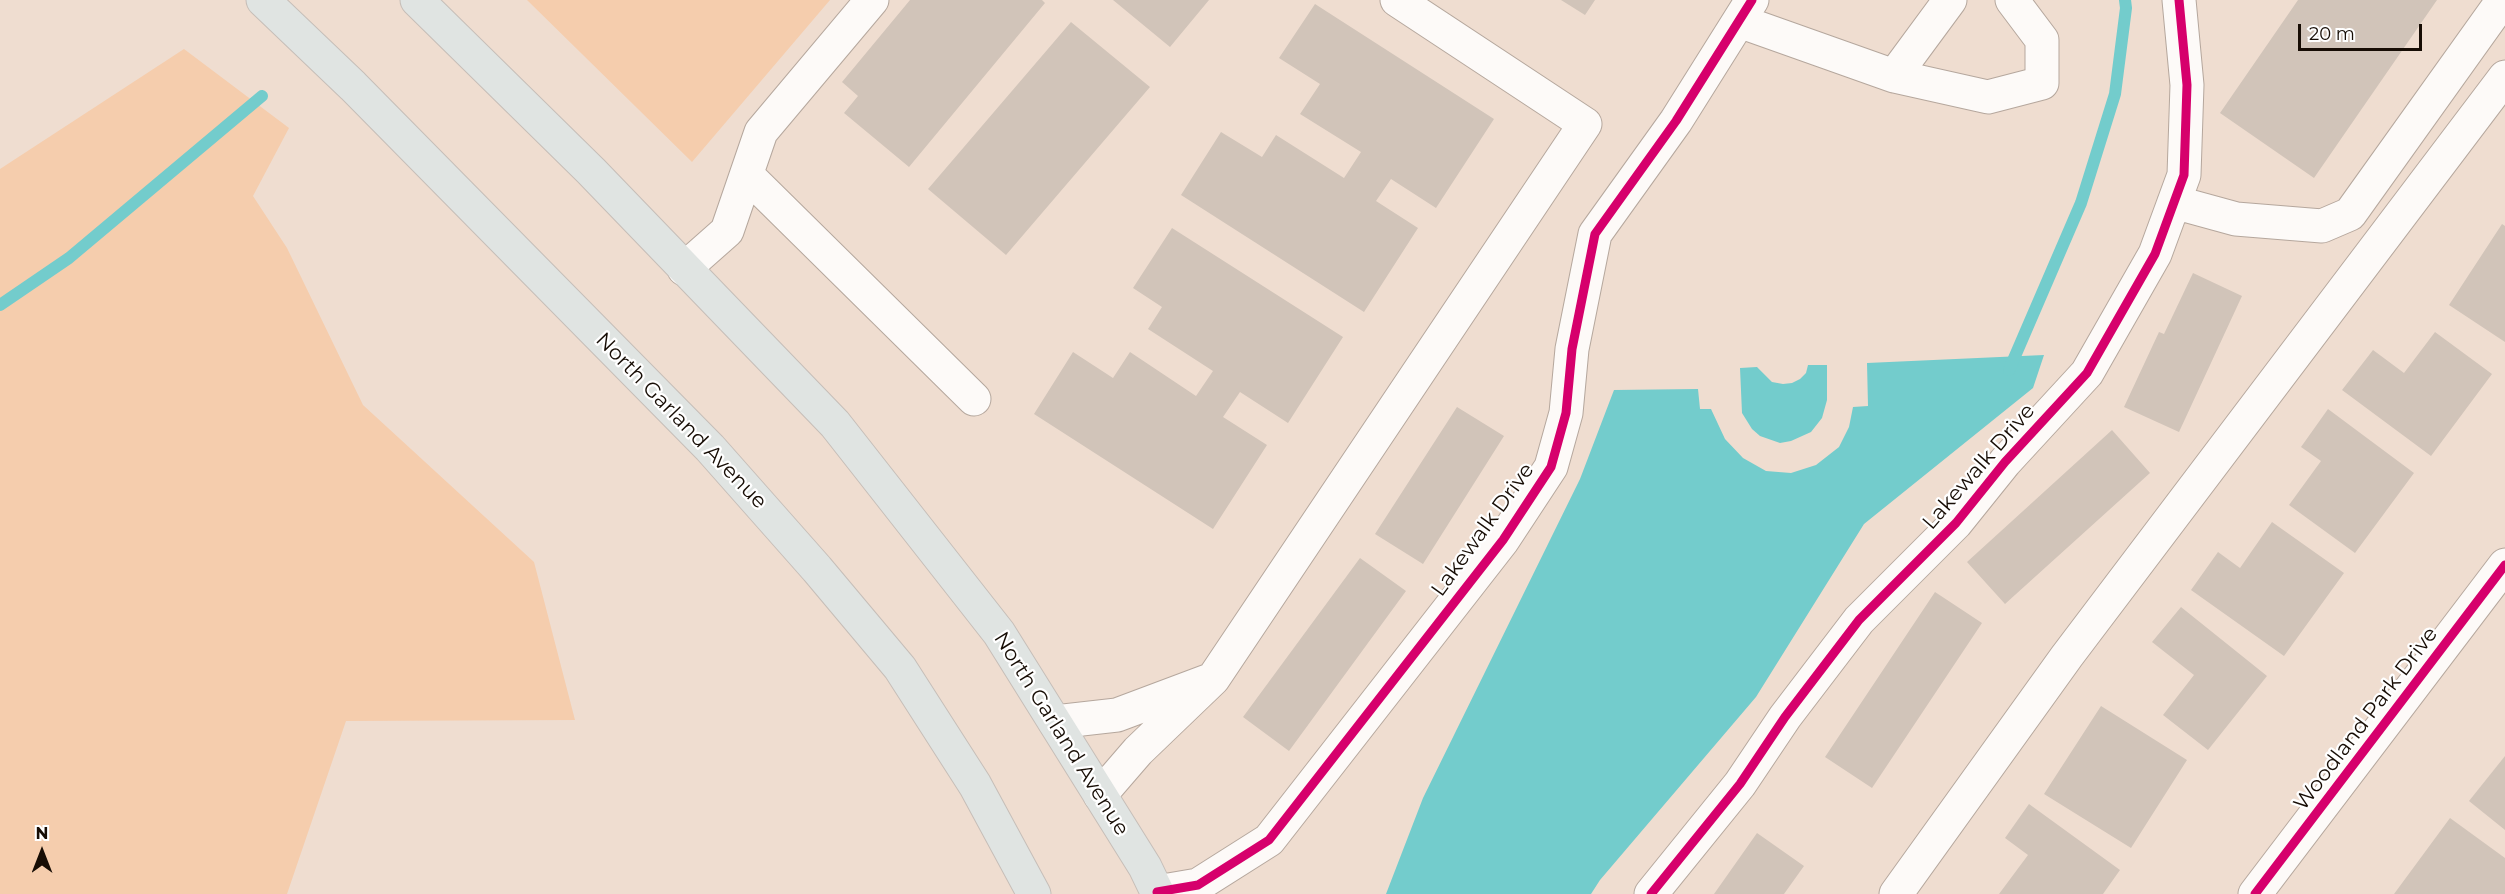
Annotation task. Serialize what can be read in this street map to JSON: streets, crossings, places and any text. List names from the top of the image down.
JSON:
{
  "streets": {
    "main road": ["North Garland Avenue"],
    "street": ["Lakewalk Drive", "Woodland Park Drive"]
  },
  "crossings": [
    ["North Garland Avenue", "Lakewalk Drive"]
  ],
  "scale_bar": "20 m",
  "north": "top"
}
